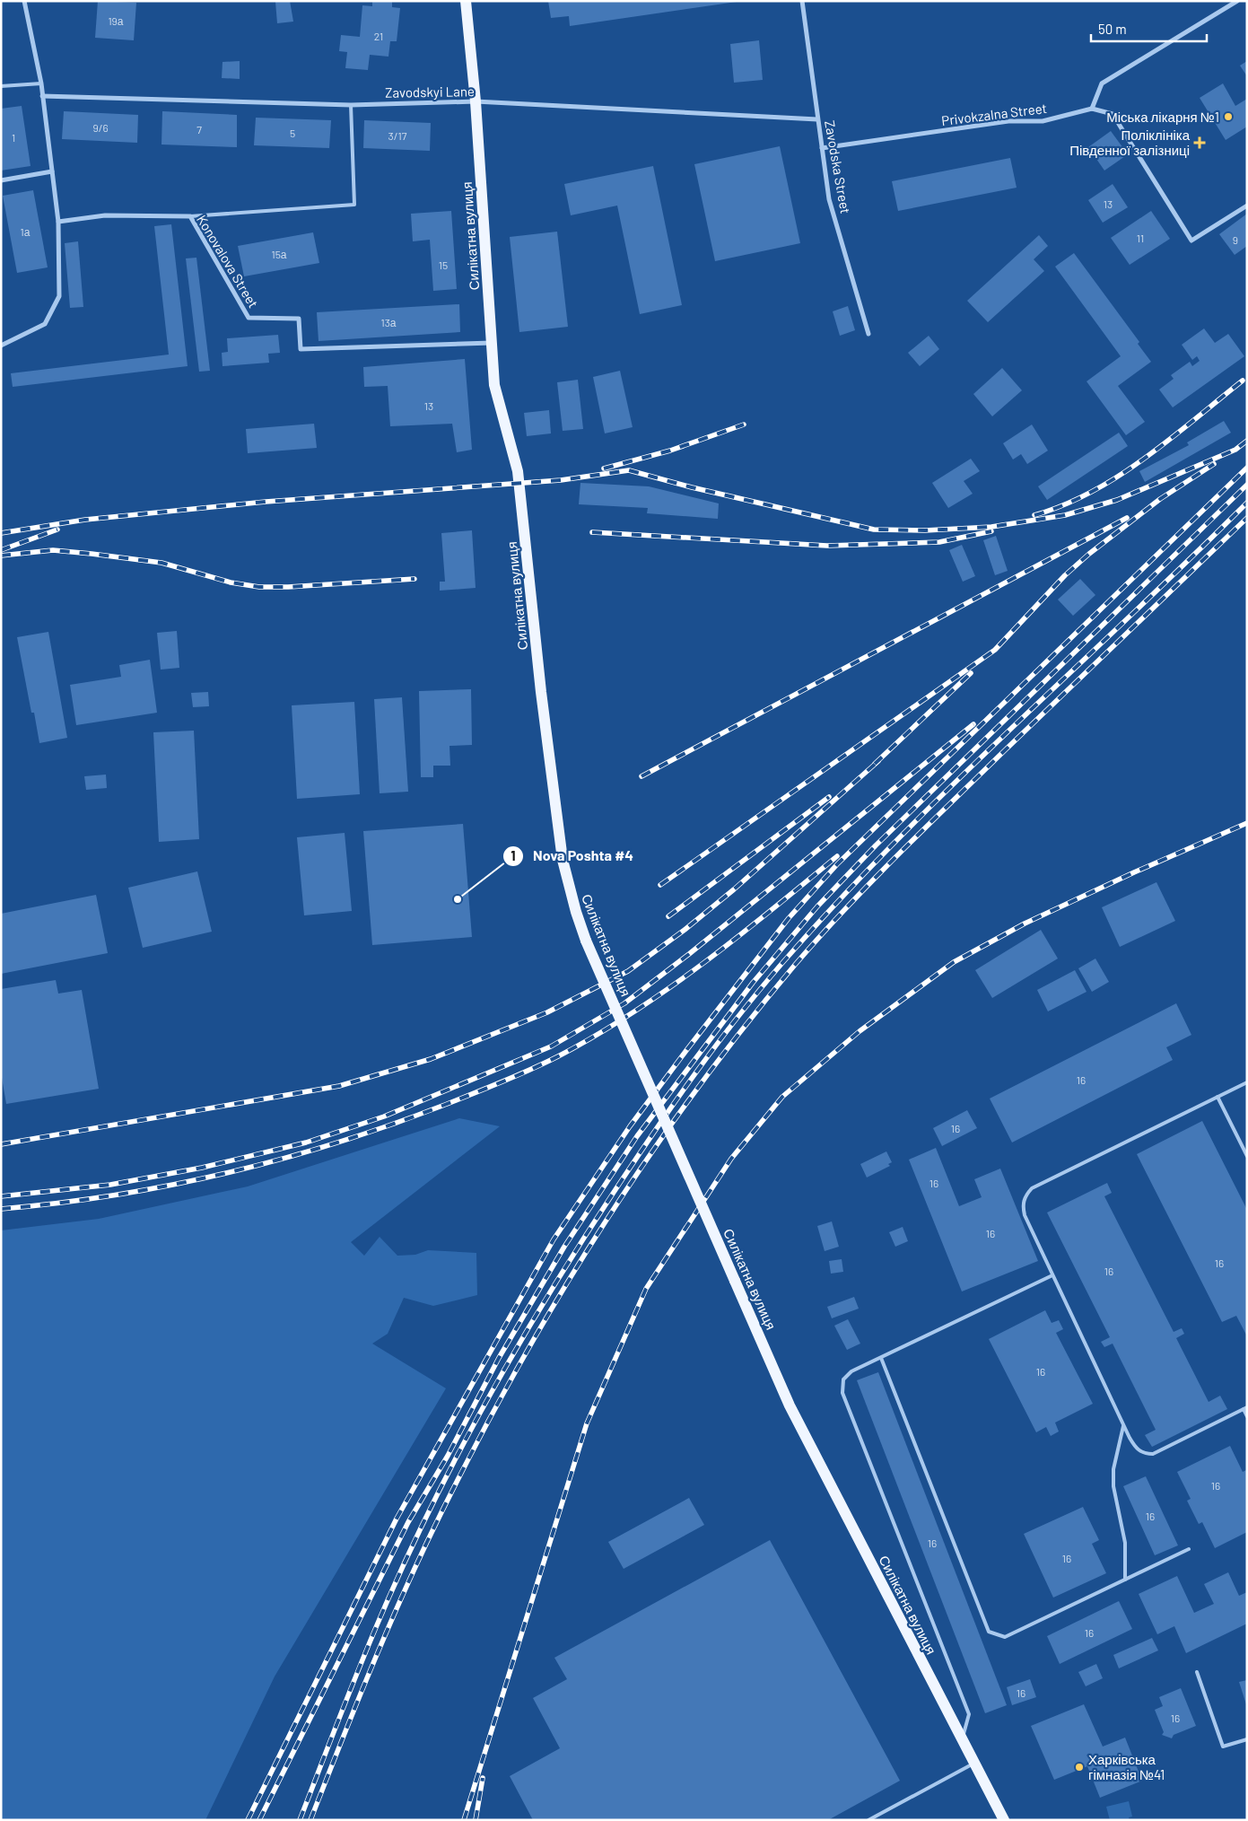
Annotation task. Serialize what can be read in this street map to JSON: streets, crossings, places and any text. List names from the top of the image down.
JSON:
{
  "streets": {
    "main road": ["Силікатна вулиця"],
    "street": [
      "Zavodskyi Lane",
      "Privokzalna Street",
      "Zavodska Street",
      "Konovalova Street"
    ]
  },
  "crossings": [
    ["Zavodskyi Lane", "Zavodska Street"],
    ["Zavodskyi Lane", "Силікатна вулиця"],
    ["Privokzalna Street", "Zavodska Street"],
    ["Силікатна вулиця", "Konovalova Street"]
  ],
  "places": {
    "other": ["Міська лікарня №1", "Nova Poshta #4", "Харківська гімназія №41"],
    "health": ["Поліклініка Південної залізниці"]
  },
  "house_numbers": [
    "19а",
    "21",
    "9/6",
    "7",
    "5",
    "3/17",
    "1",
    "13",
    "1а",
    "11",
    "9",
    "15а",
    "15",
    "13а",
    "13",
    "16",
    "16",
    "16",
    "16",
    "16",
    "16",
    "16",
    "16",
    "16",
    "16",
    "16",
    "16",
    "16",
    "16"
  ],
  "scale_bar": "50 m"
}
